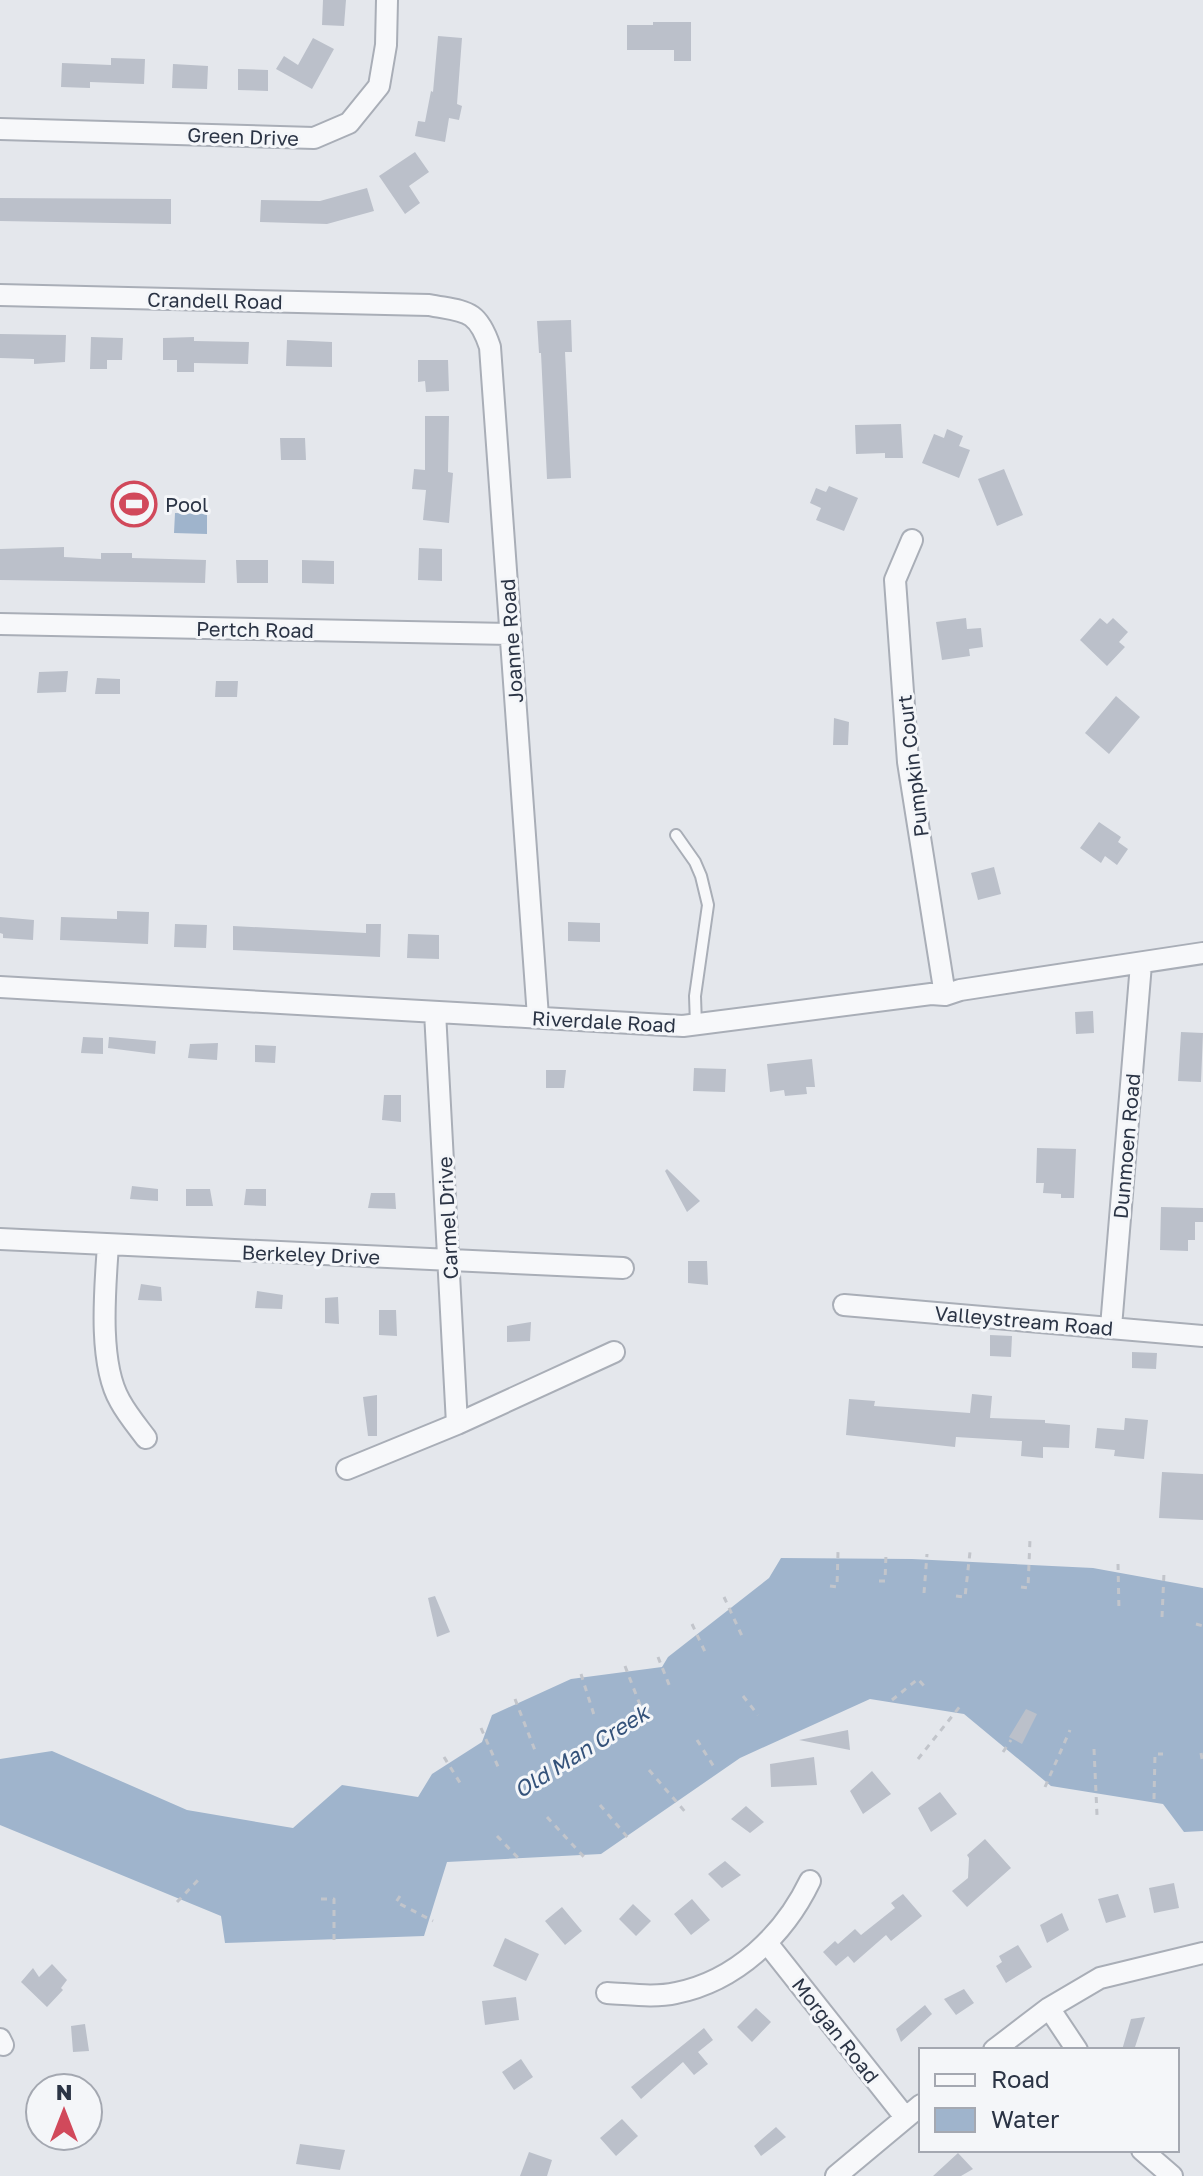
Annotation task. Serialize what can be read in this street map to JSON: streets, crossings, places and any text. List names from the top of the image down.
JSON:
{
  "streets": {
    "street": [
      "Green Drive",
      "Crandell Road",
      "Pertch Road",
      "Joanne Road",
      "Pumpkin Court",
      "Riverdale Road",
      "Dunmoen Road",
      "Carmel Drive",
      "Berkeley Drive",
      "Valleystream Road",
      "Morgan Road"
    ]
  },
  "crossings": [
    ["Crandell Road", "Joanne Road"],
    ["Pertch Road", "Joanne Road"],
    ["Joanne Road", "Riverdale Road"],
    ["Pumpkin Court", "Riverdale Road"],
    ["Riverdale Road", "Dunmoen Road"],
    ["Riverdale Road", "Carmel Drive"],
    ["Dunmoen Road", "Valleystream Road"],
    ["Carmel Drive", "Berkeley Drive"]
  ],
  "water": ["Old Man Creek"],
  "places": {
    "sports": ["Pool"]
  },
  "legend": ["Road", "Water"],
  "north": "top"
}
